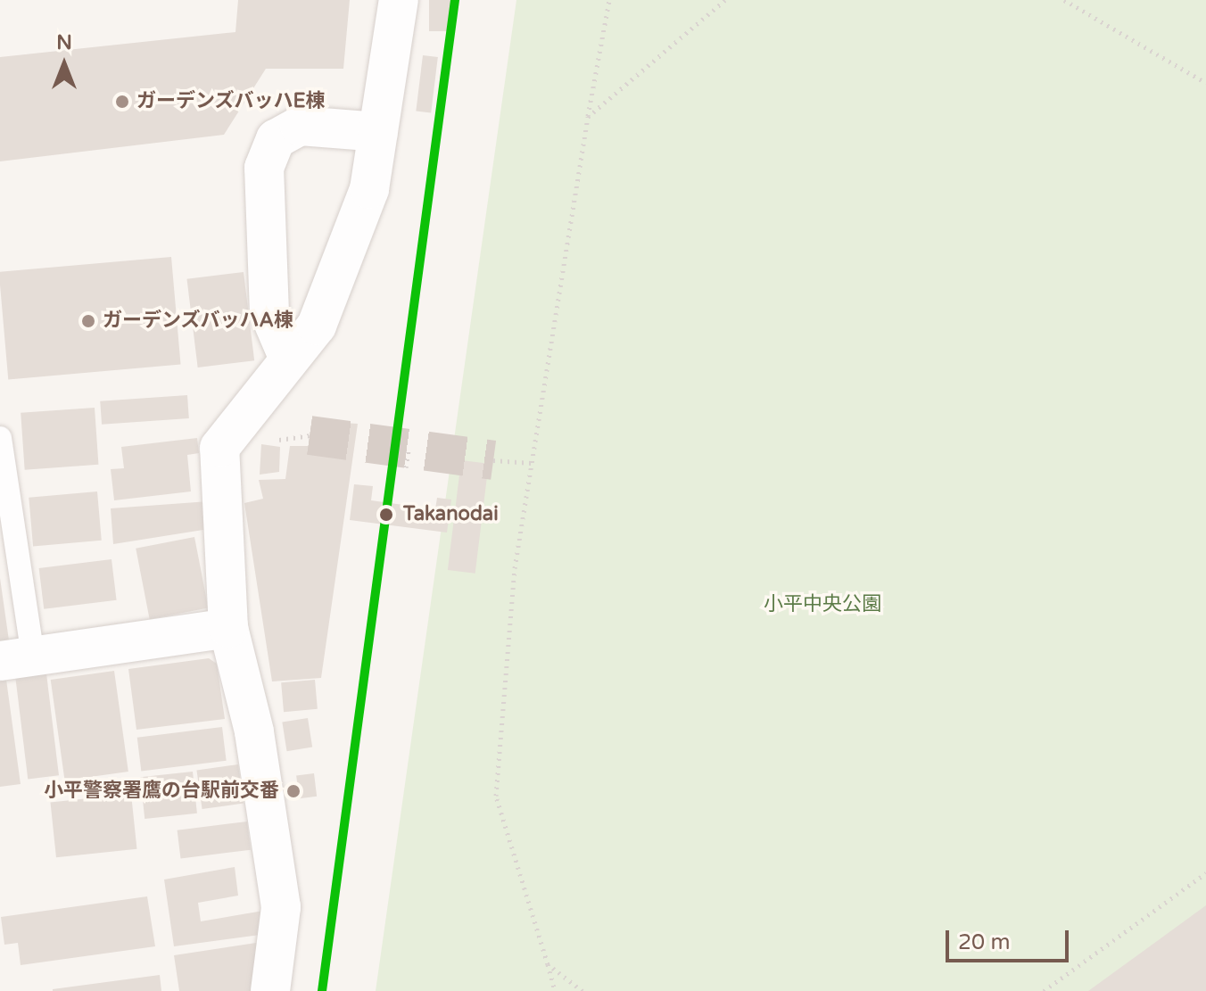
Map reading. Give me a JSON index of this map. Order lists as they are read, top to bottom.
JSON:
{
  "parks": ["小平中央公園"],
  "places": [
    "ガーデンズバッハE棟",
    "ガーデンズバッハA棟",
    "Takanodai",
    "小平警察署鷹の台駅前交番"
  ],
  "scale_bar": "20 m",
  "north": "top"
}
